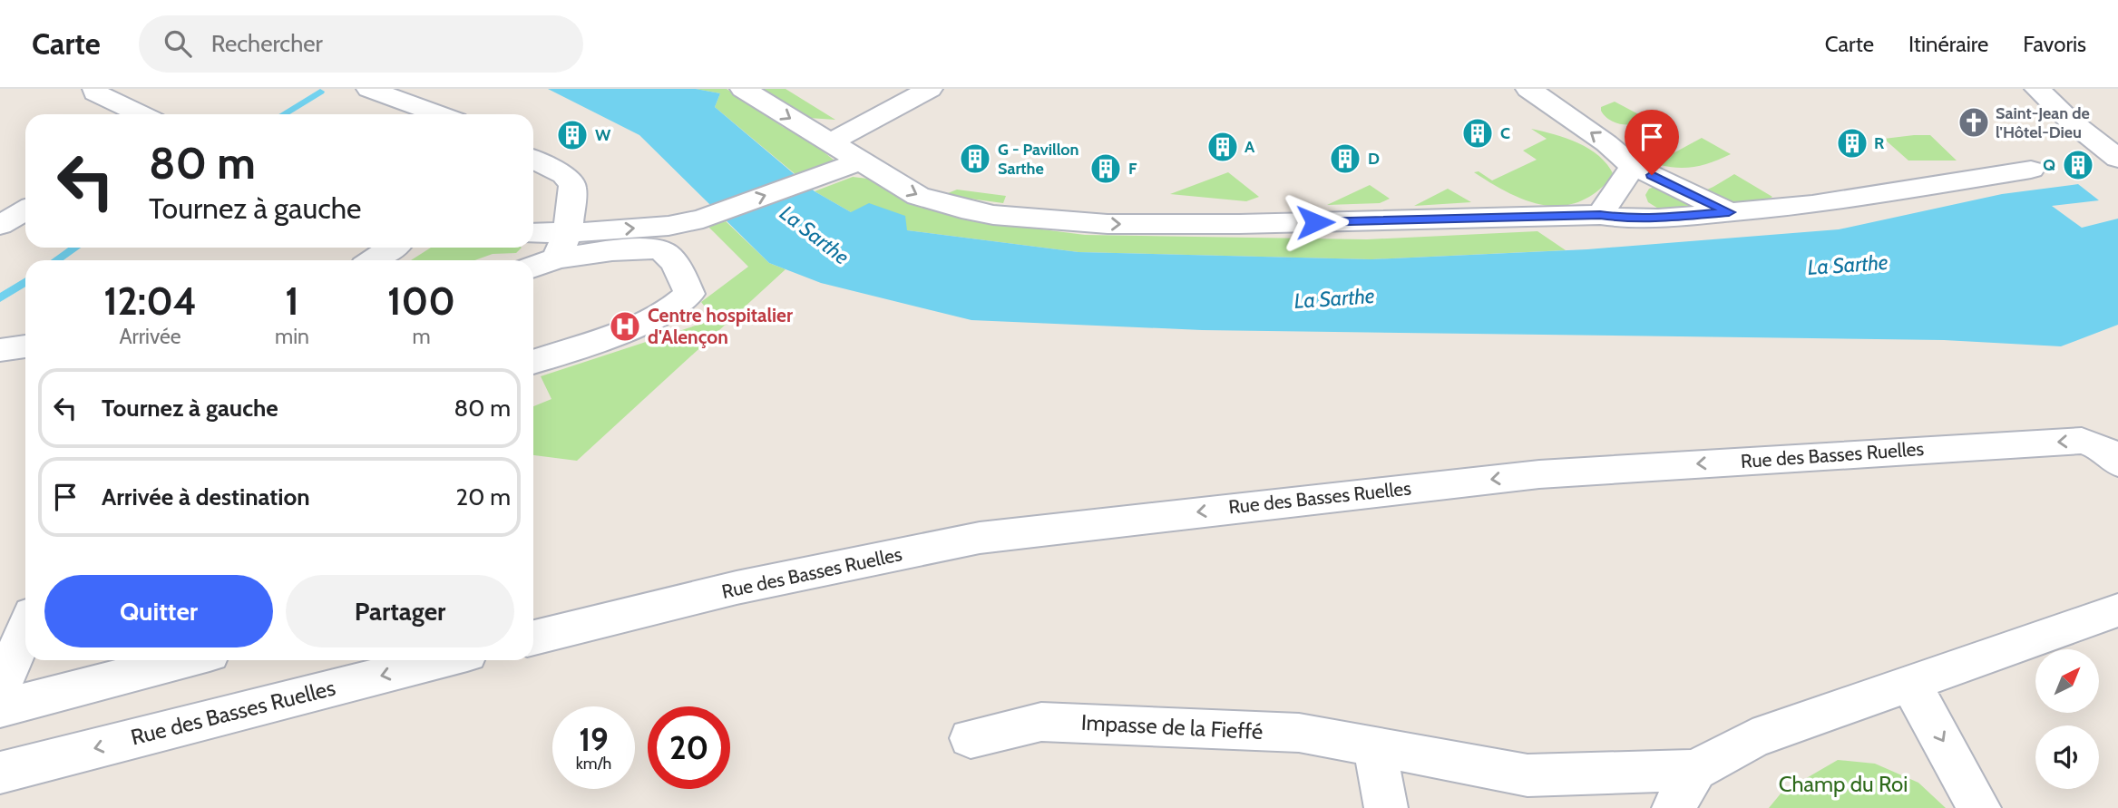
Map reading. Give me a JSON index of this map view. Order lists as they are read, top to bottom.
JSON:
{
  "streets": {
    "street": ["Rue des Basses Ruelles", "Impasse de la Fieffé"]
  },
  "water": ["La Sarthe"],
  "parks": ["Champ du Roi"],
  "places": {
    "church": ["Saint-Jean de l'Hôtel-Dieu"],
    "building": [
      "C",
      "W",
      "R",
      "A",
      "G - Pavillon Sarthe",
      "D",
      "Q",
      "F"
    ],
    "hospital": ["Centre hospitalier d'Alençon"]
  },
  "north": "top right",
  "page": {
    "header": "Carte",
    "search": "Rechercher",
    "nav": ["Carte", "Itinéraire", "Favoris"],
    "turn": ["80 m", "Tournez à gauche"],
    "eta": [
      "12:04",
      "Arrivée",
      "1",
      "min",
      "100",
      "m"
    ],
    "list": [
      {
        "name": "Tournez à gauche",
        "value": "80 m"
      },
      {
        "name": "Arrivée à destination",
        "value": "20 m"
      }
    ],
    "buttons": ["Quitter", "Partager"],
    "speed": "19 km/h",
    "limit": "20"
  }
}
